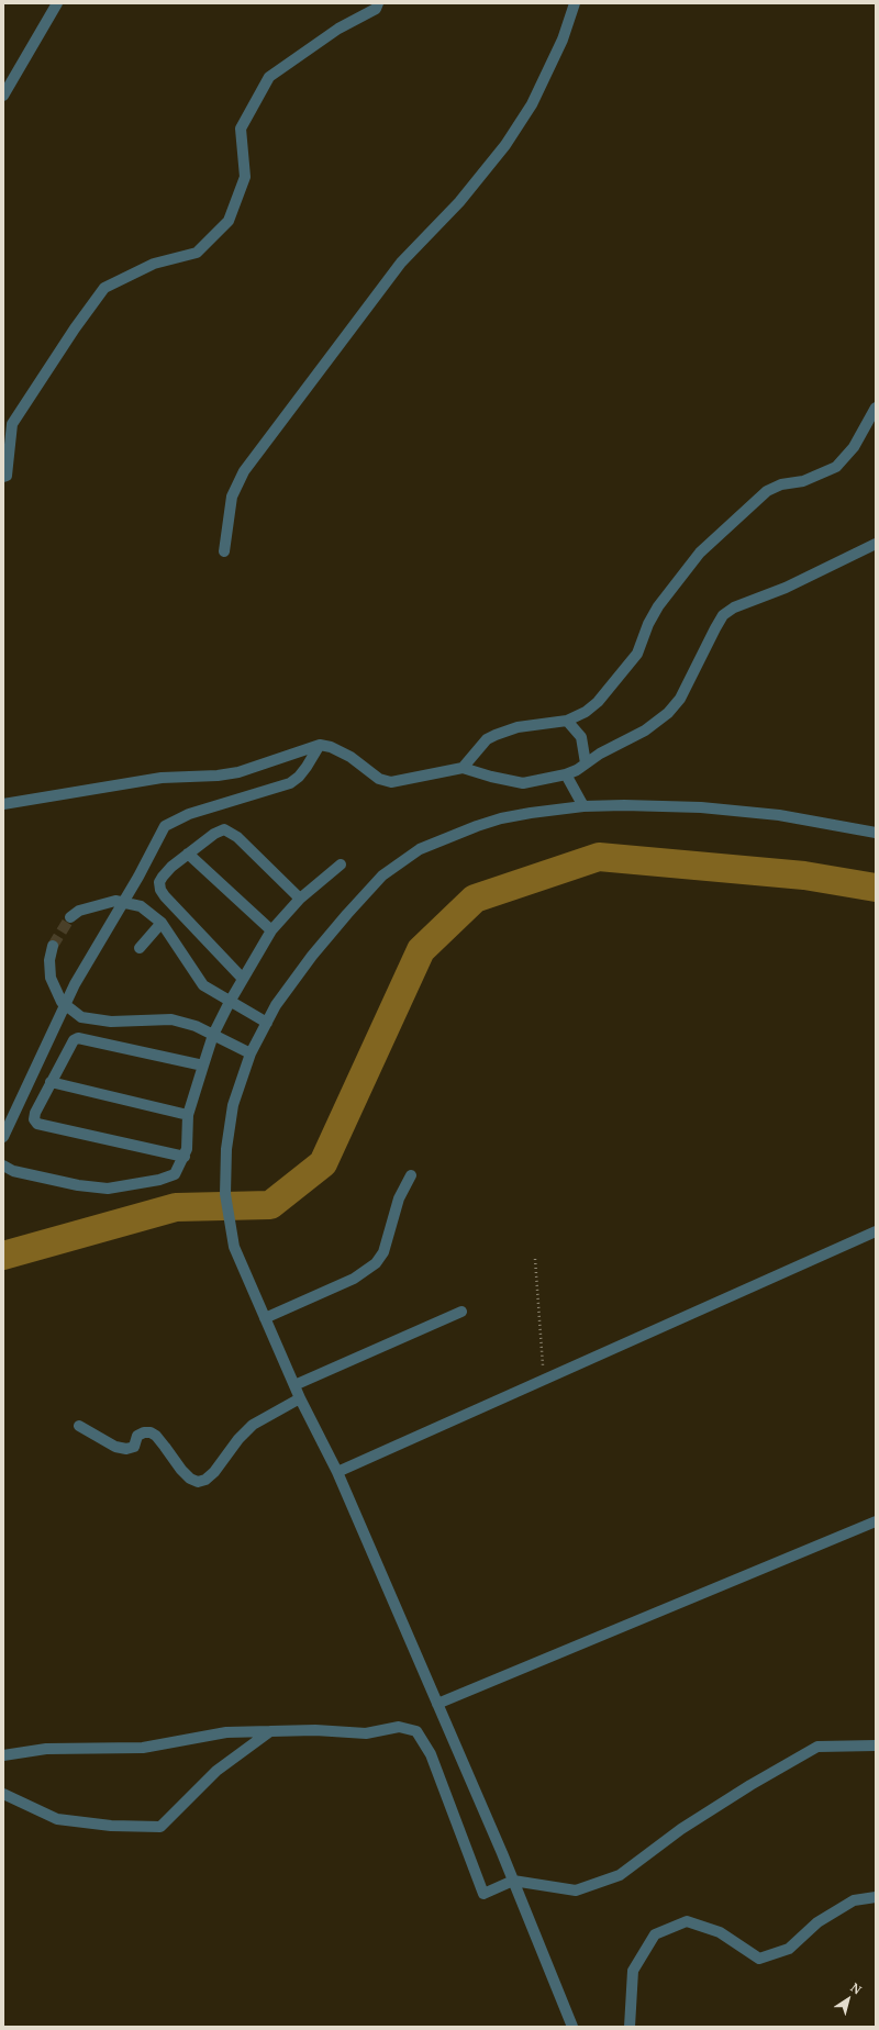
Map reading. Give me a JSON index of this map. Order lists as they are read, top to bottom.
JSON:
{
  "north": "top right"
}
